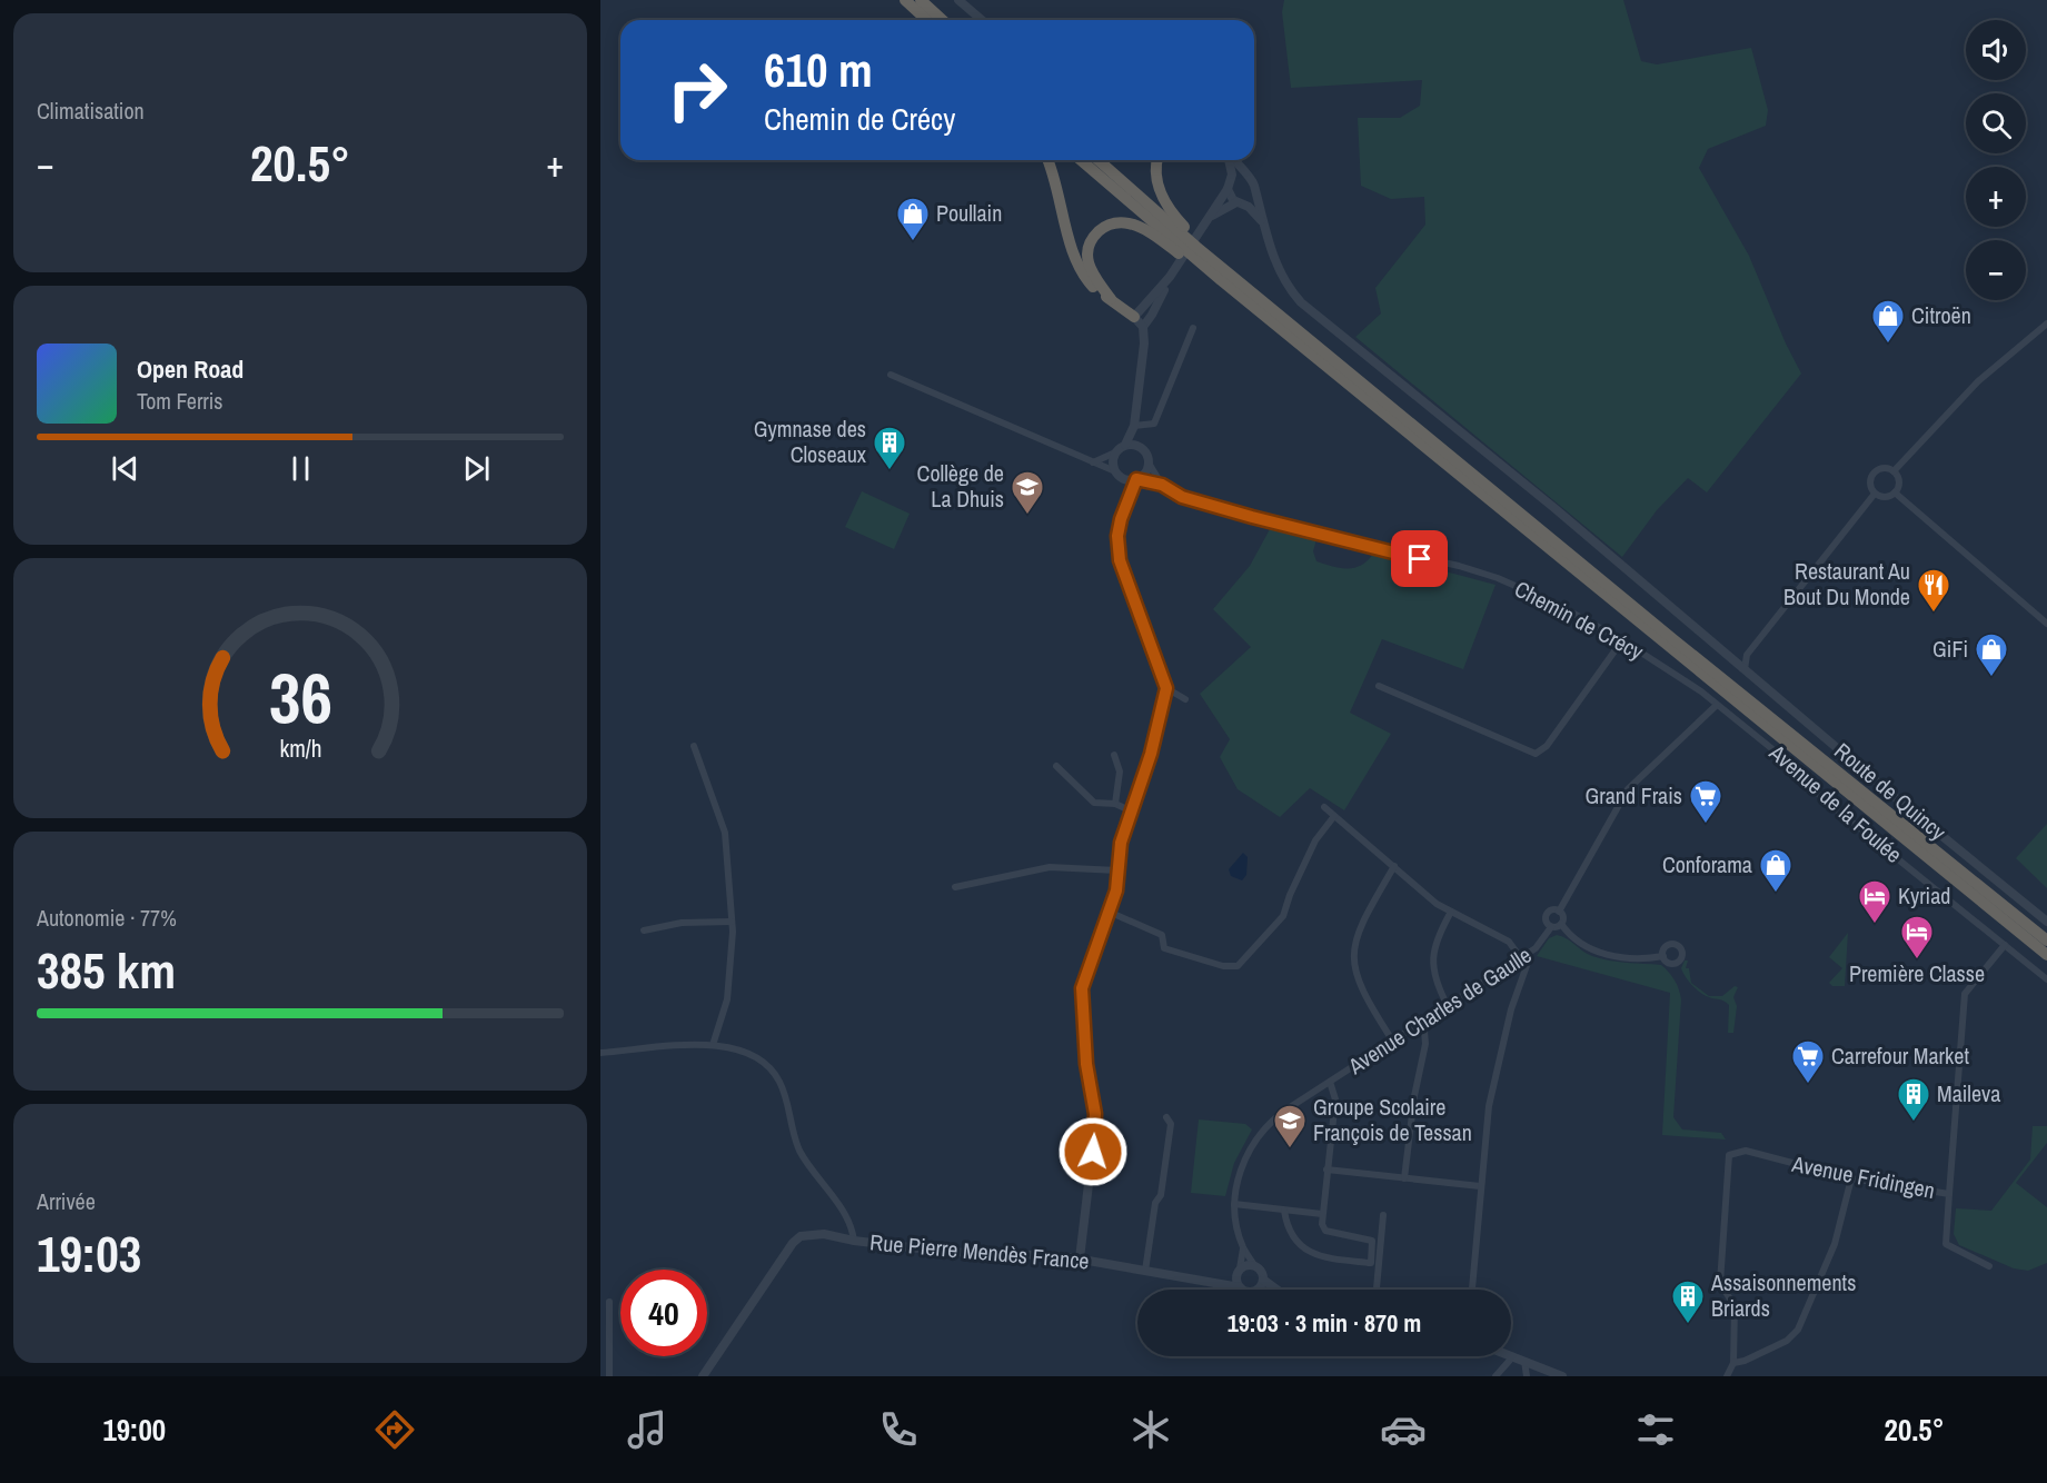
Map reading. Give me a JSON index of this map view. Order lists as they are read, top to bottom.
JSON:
{
  "streets": {
    "street": [
      "Chemin de Crécy",
      "Route de Quincy",
      "Avenue de la Foulée",
      "Avenue Charles de Gaulle",
      "Avenue Fridingen",
      "Rue Pierre Mendès France"
    ]
  },
  "crossings": [
    ["Chemin de Crécy", "Avenue de la Foulée"],
    ["Avenue de la Foulée", "Avenue Fridingen"],
    ["Avenue Charles de Gaulle", "Rue Pierre Mendès France"]
  ],
  "places": {
    "shop": [
      "Poullain",
      "Citroën",
      "GiFi",
      "Conforama"
    ],
    "building": ["Gymnase des Closeaux", "Maileva", "Assaisonnements Briards"],
    "school or university": ["Collège de La Dhuis", "Groupe Scolaire François de Tessan"],
    "restaurant": ["Restaurant Au Bout Du Monde"],
    "supermarket": ["Grand Frais", "Carrefour Market"],
    "hotel": ["Kyriad", "Première Classe"]
  },
  "page": {
    "tile": [
      "Climatisation",
      ["Autonomie · 77%", "385 km"],
      ["Arrivée", "19:03"]
    ],
    "map_buttons": ["+", "−"],
    "turn": ["610 m", "Chemin de Crécy"],
    "heat": ["−", "20.5°", "+"],
    "song": ["Open Road", "Tom Ferris"],
    "limit": "40",
    "trip": "19:03 · 3 min · 870 m",
    "tabs": ["19:00", "20.5°"],
    "gauge": ["36", "km/h"]
  }
}
